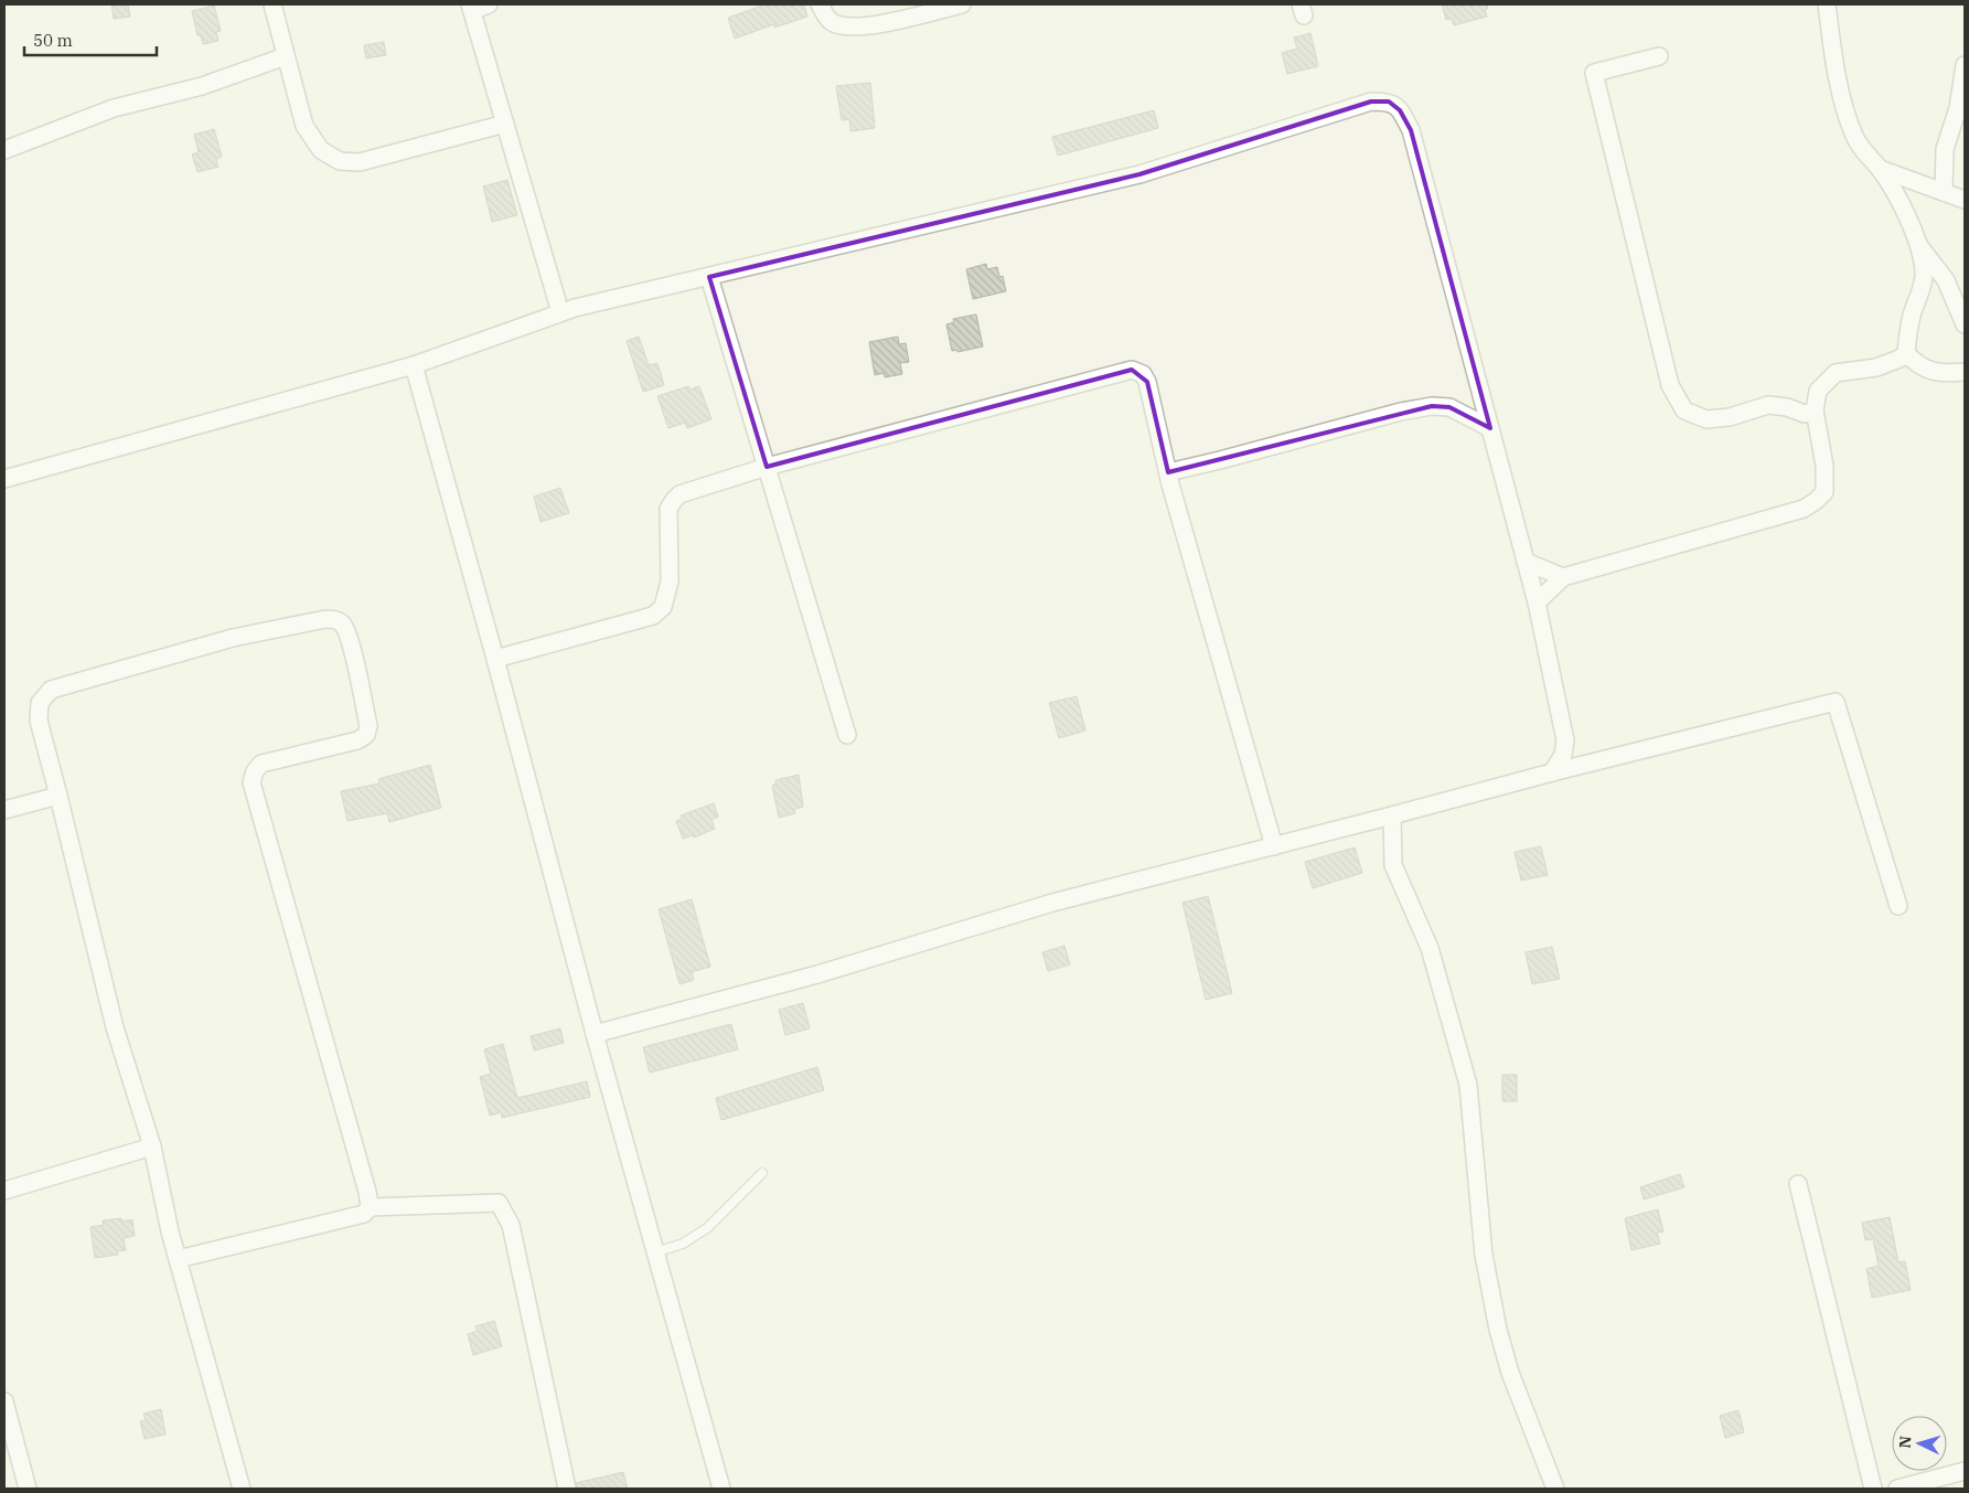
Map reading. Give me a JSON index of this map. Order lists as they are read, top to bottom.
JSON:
{
  "scale_bar": "50 m",
  "north": "left"
}
